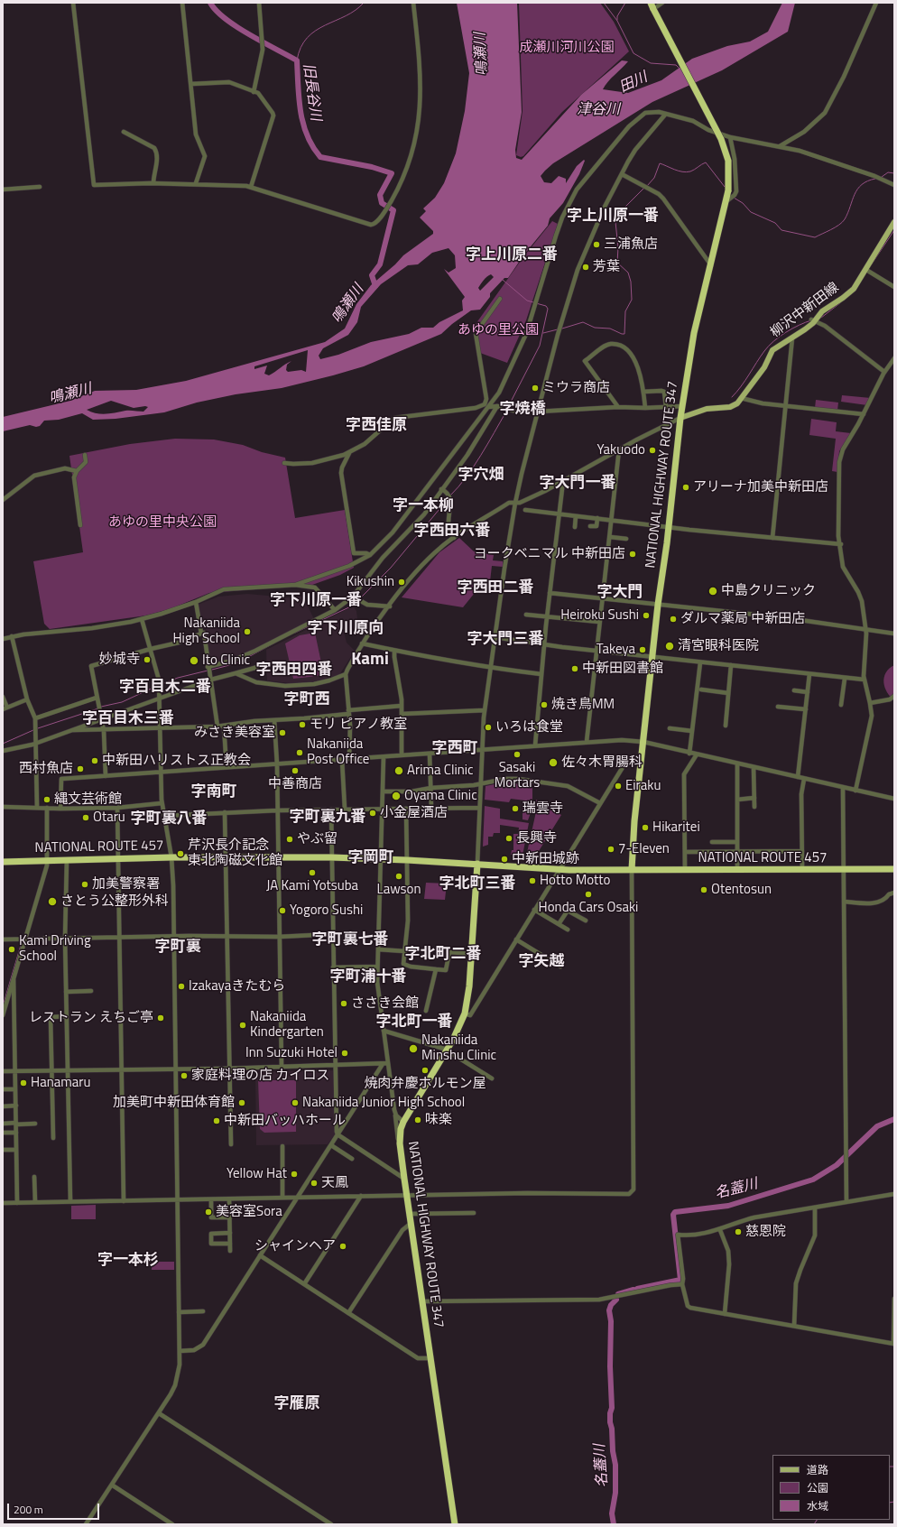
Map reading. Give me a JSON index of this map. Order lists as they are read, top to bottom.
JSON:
{
  "streets": {
    "highway": ["NATIONAL HIGHWAY ROUTE 347", "NATIONAL ROUTE 457"],
    "main road": ["柳沢中新田線"]
  },
  "crossings": [
    ["柳沢中新田線", "NATIONAL HIGHWAY ROUTE 347"],
    ["NATIONAL HIGHWAY ROUTE 347", "NATIONAL ROUTE 457"]
  ],
  "districts": [
    "字上川原一番",
    "字上川原二番",
    "字焼橋",
    "字西佳原",
    "字穴畑",
    "字大門一番",
    "字一本柳",
    "字西田六番",
    "字西田二番",
    "字大門",
    "字下川原一番",
    "字下川原向",
    "字大門三番",
    "Kami",
    "字西田四番",
    "字百目木二番",
    "字町西",
    "字百目木三番",
    "字西町",
    "字南町",
    "字町裏九番",
    "字町裏八番",
    "字岡町",
    "字北町三番",
    "字町裏七番",
    "字町裏",
    "字北町二番",
    "字矢越",
    "字町浦十番",
    "字北町一番",
    "字一本杉",
    "字雁原"
  ],
  "water": [
    "鳴瀬川",
    "田川",
    "旧長谷川",
    "津谷川",
    "名蓋川"
  ],
  "parks": ["成瀬川河川公園", "あゆの里公園", "あゆの里中央公園"],
  "places": [
    "三浦魚店",
    "芳葉",
    "ミウラ商店",
    "Yakuodo",
    "アリーナ加美中新田店",
    "ヨークベニマル 中新田店",
    "Kikushin",
    "中島クリニック",
    "Heiroku Sushi",
    "ダルマ薬局 中新田店",
    "Nakaniida High School",
    "清宮眼科医院",
    "Takeya",
    "妙城寺",
    "Ito Clinic",
    "中新田図書館",
    "焼き鳥MM",
    "モリ ピアノ教室",
    "いろは食堂",
    "みさき美容室",
    "Nakaniida Post Office",
    "Sasaki Mortars",
    "中新田ハリストス正教会",
    "佐々木胃腸科",
    "西村魚店",
    "中善商店",
    "Arima Clinic",
    "Eiraku",
    "Oyama Clinic",
    "縄文芸術館",
    "瑞雲寺",
    "小金屋酒店",
    "Otaru",
    "Hikaritei",
    "長興寺",
    "やぶ留",
    "7-Eleven",
    "芹沢長介記念 東北陶磁文化館",
    "中新田城跡",
    "JA Kami Yotsuba",
    "Lawson",
    "Hotto Motto",
    "加美警察署",
    "Otentosun",
    "Honda Cars Osaki",
    "さとう公整形外科",
    "Yogoro Sushi",
    "Kami Driving School",
    "Izakayaきたむら",
    "ささき会館",
    "レストラン えちご亭",
    "Nakaniida Kindergarten",
    "Nakaniida Minshu Clinic",
    "Inn Suzuki Hotel",
    "焼肉弁慶ホルモン屋",
    "家庭料理の店 カイロス",
    "Hanamaru",
    "加美町中新田体育館",
    "Nakaniida Junior High School",
    "味楽",
    "中新田バッハホール",
    "Yellow Hat",
    "天鳳",
    "美容室Sora",
    "慈恩院",
    "シャインヘア"
  ],
  "legend": ["道路", "公園", "水域"],
  "scale_bar": "200 m"
}
